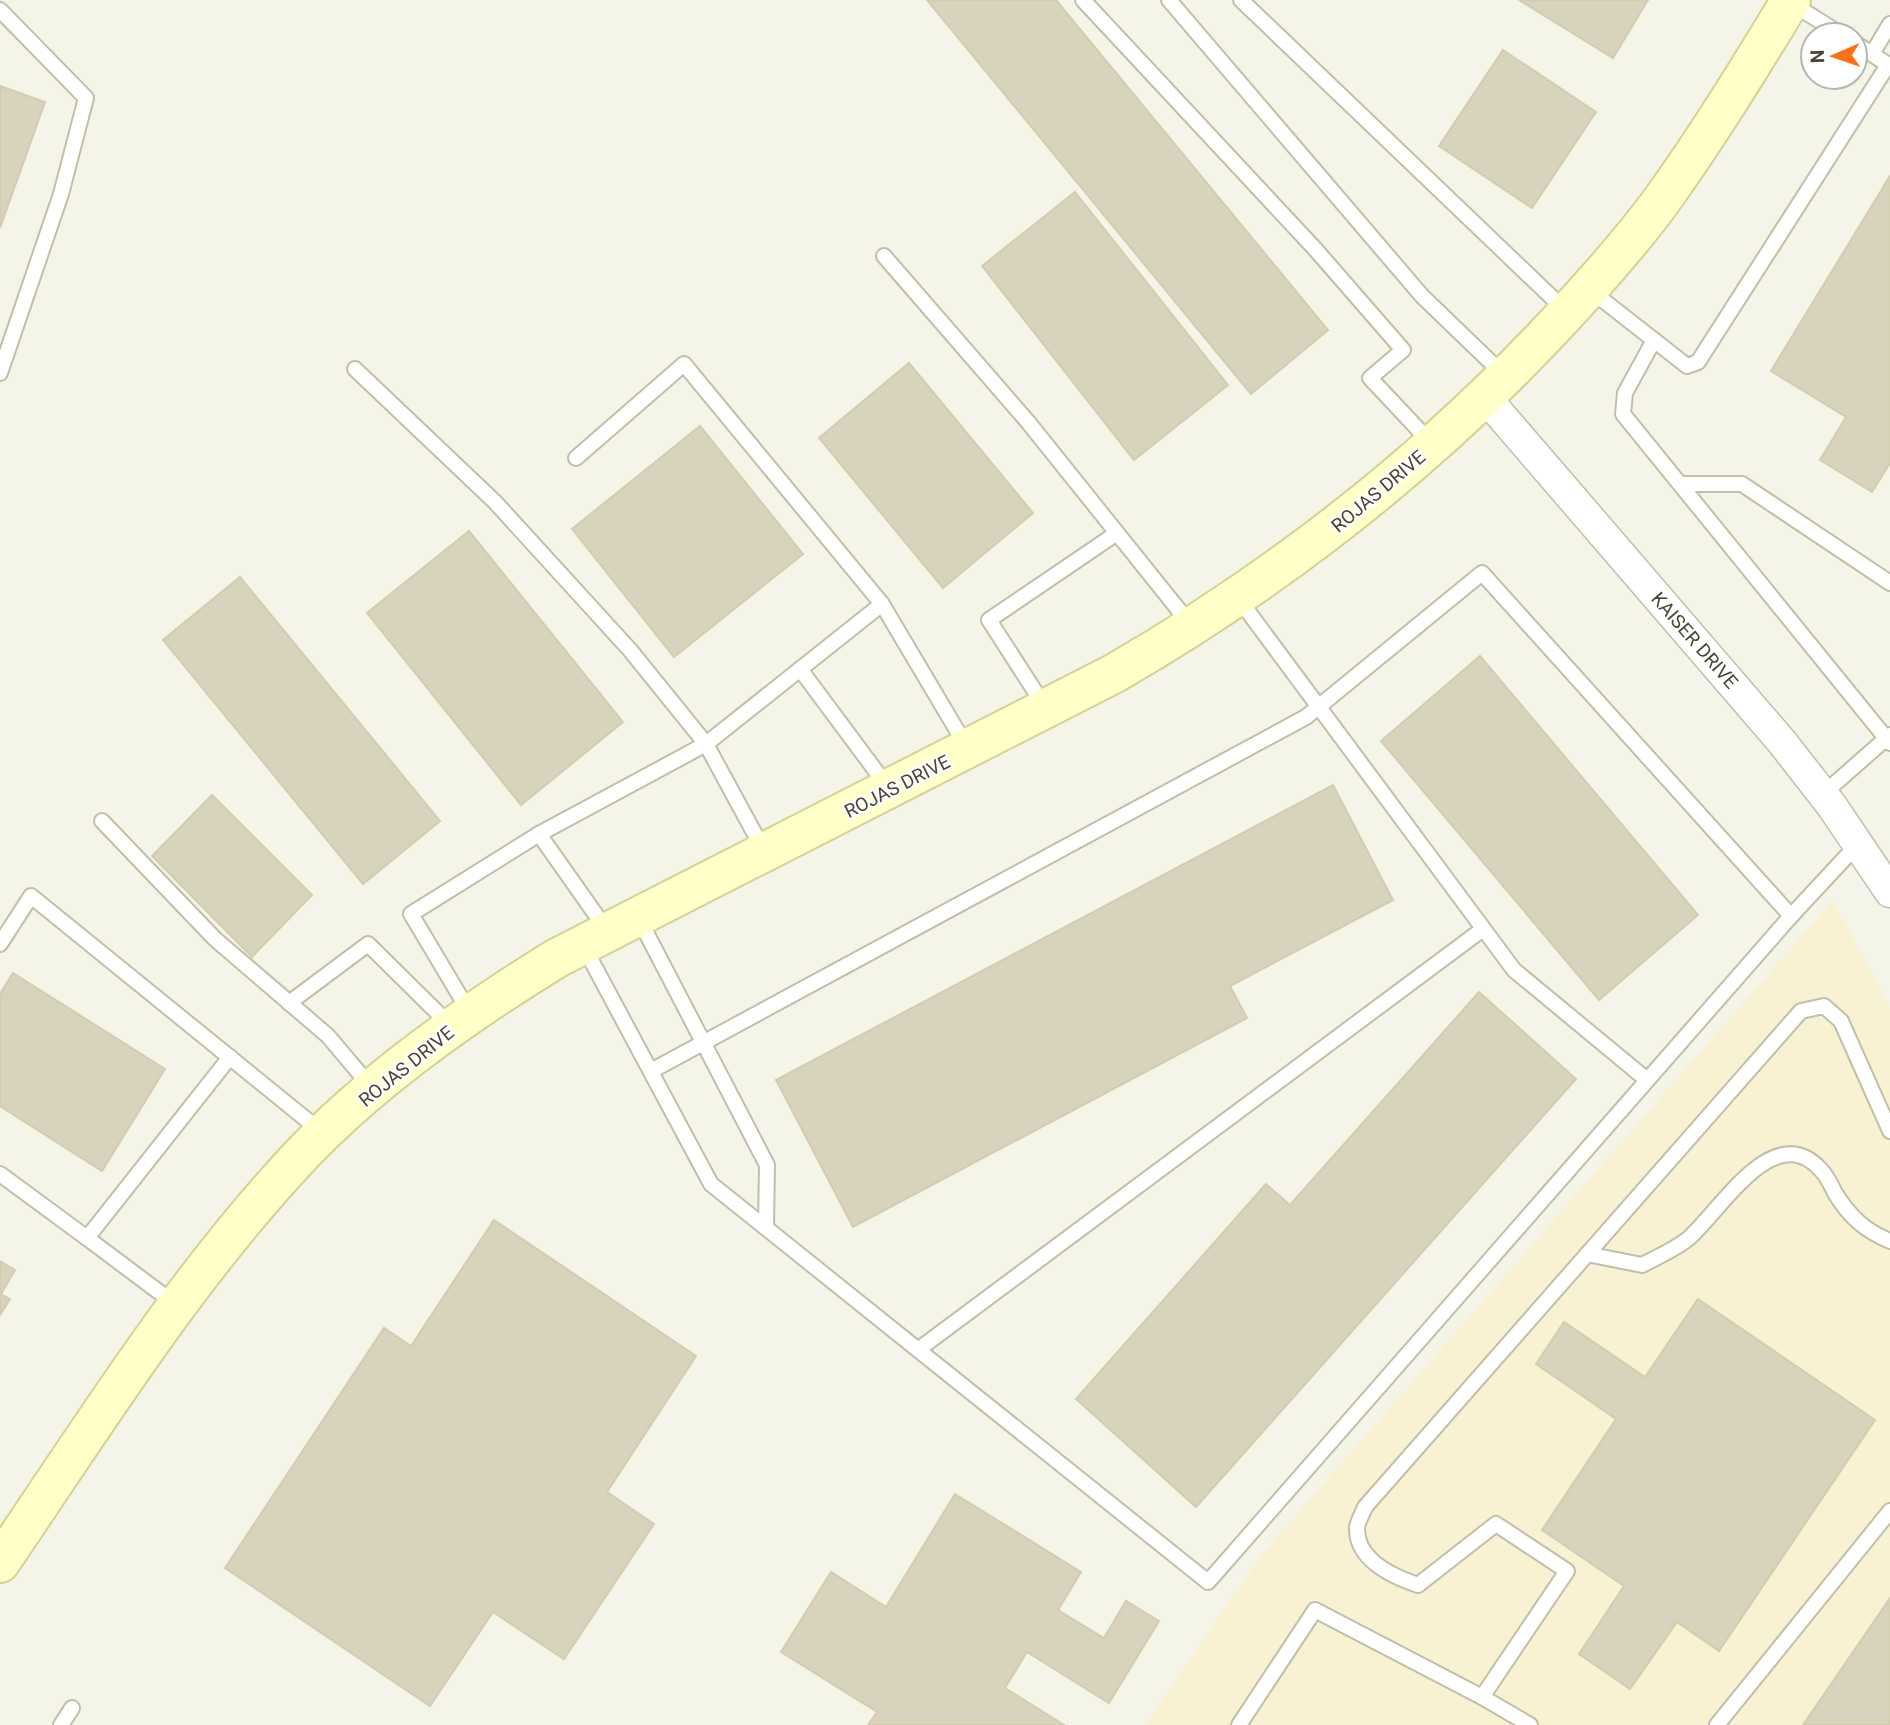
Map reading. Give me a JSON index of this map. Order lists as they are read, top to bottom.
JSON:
{
  "streets": {
    "street": ["ROJAS DRIVE", "KAISER DRIVE"]
  },
  "crossings": [
    ["ROJAS DRIVE", "KAISER DRIVE"]
  ],
  "north": "left"
}
